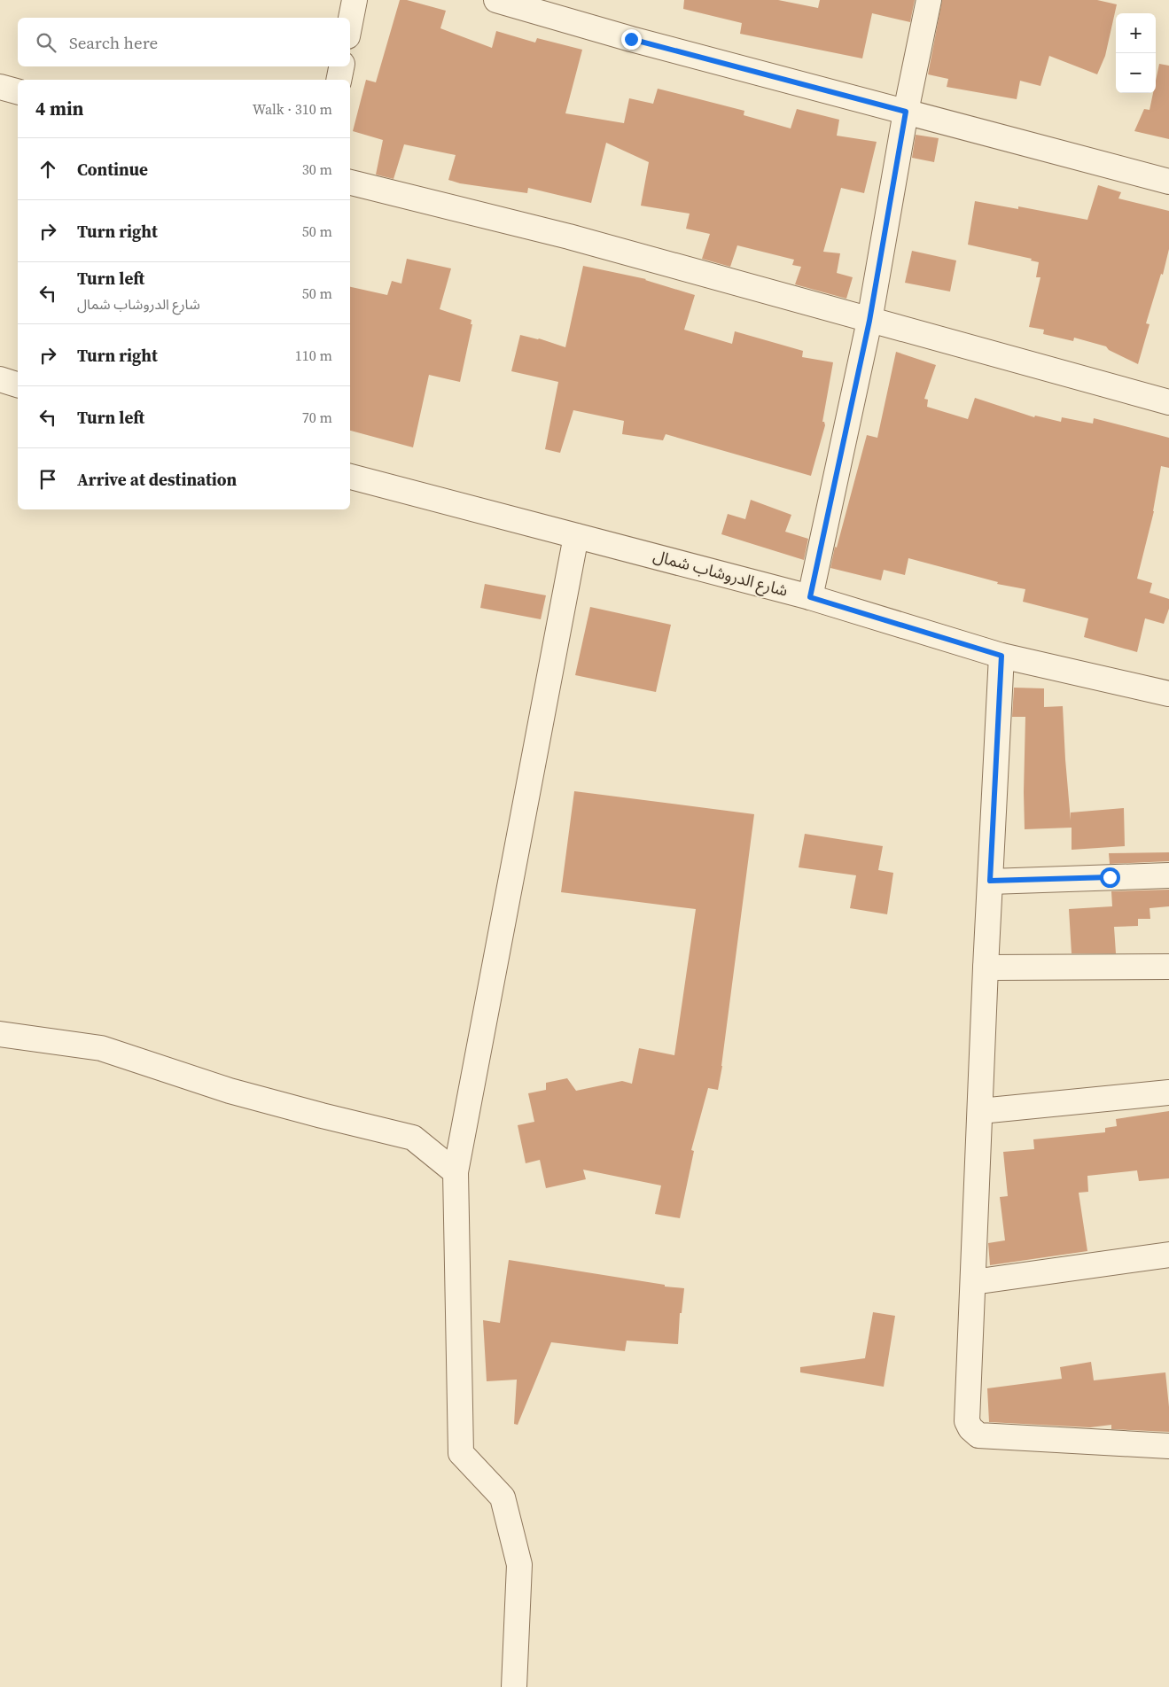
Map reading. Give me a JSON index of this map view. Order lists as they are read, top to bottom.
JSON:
{
  "streets": {
    "street": ["شارع الدروشاب شمال"]
  },
  "page": {
    "map_buttons": ["+", "−"],
    "search": "Search here",
    "heading": ["4 min", "Walk · 310 m"],
    "list": [
      ["Continue", "30 m"],
      ["Turn right", "50 m"],
      ["Turn left", "شارع الدروشاب شمال", "50 m"],
      ["Turn right", "110 m"],
      ["Turn left", "70 m"],
      "Arrive at destination"
    ]
  }
}
